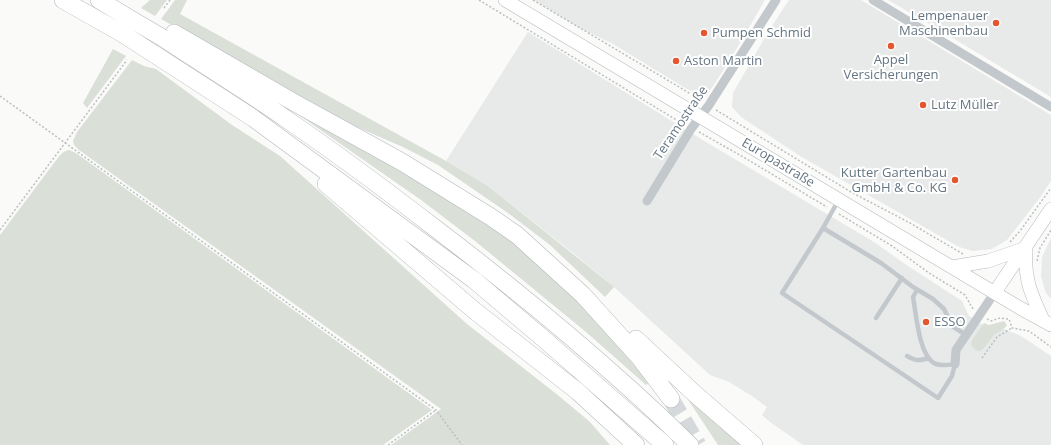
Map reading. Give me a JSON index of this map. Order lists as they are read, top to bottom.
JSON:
{
  "streets": {
    "main road": ["Europastraße"],
    "street": ["Teramostraße"]
  },
  "crossings": [
    ["Teramostraße", "Europastraße"]
  ],
  "places": [
    "Lempenauer Maschinenbau",
    "Pumpen Schmid",
    "Appel Versicherungen",
    "Aston Martin",
    "Lutz Müller",
    "Kutter Gartenbau GmbH & Co. KG",
    "ESSO"
  ]
}
